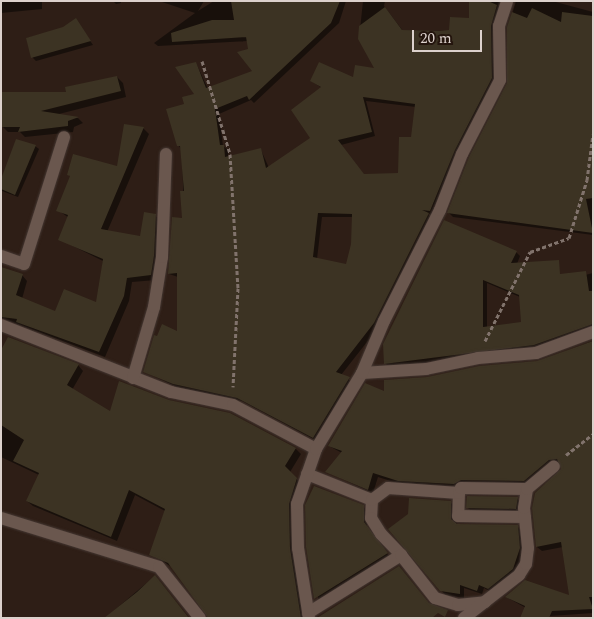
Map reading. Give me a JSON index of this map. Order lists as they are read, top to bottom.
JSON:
{
  "scale_bar": "20 m"
}
